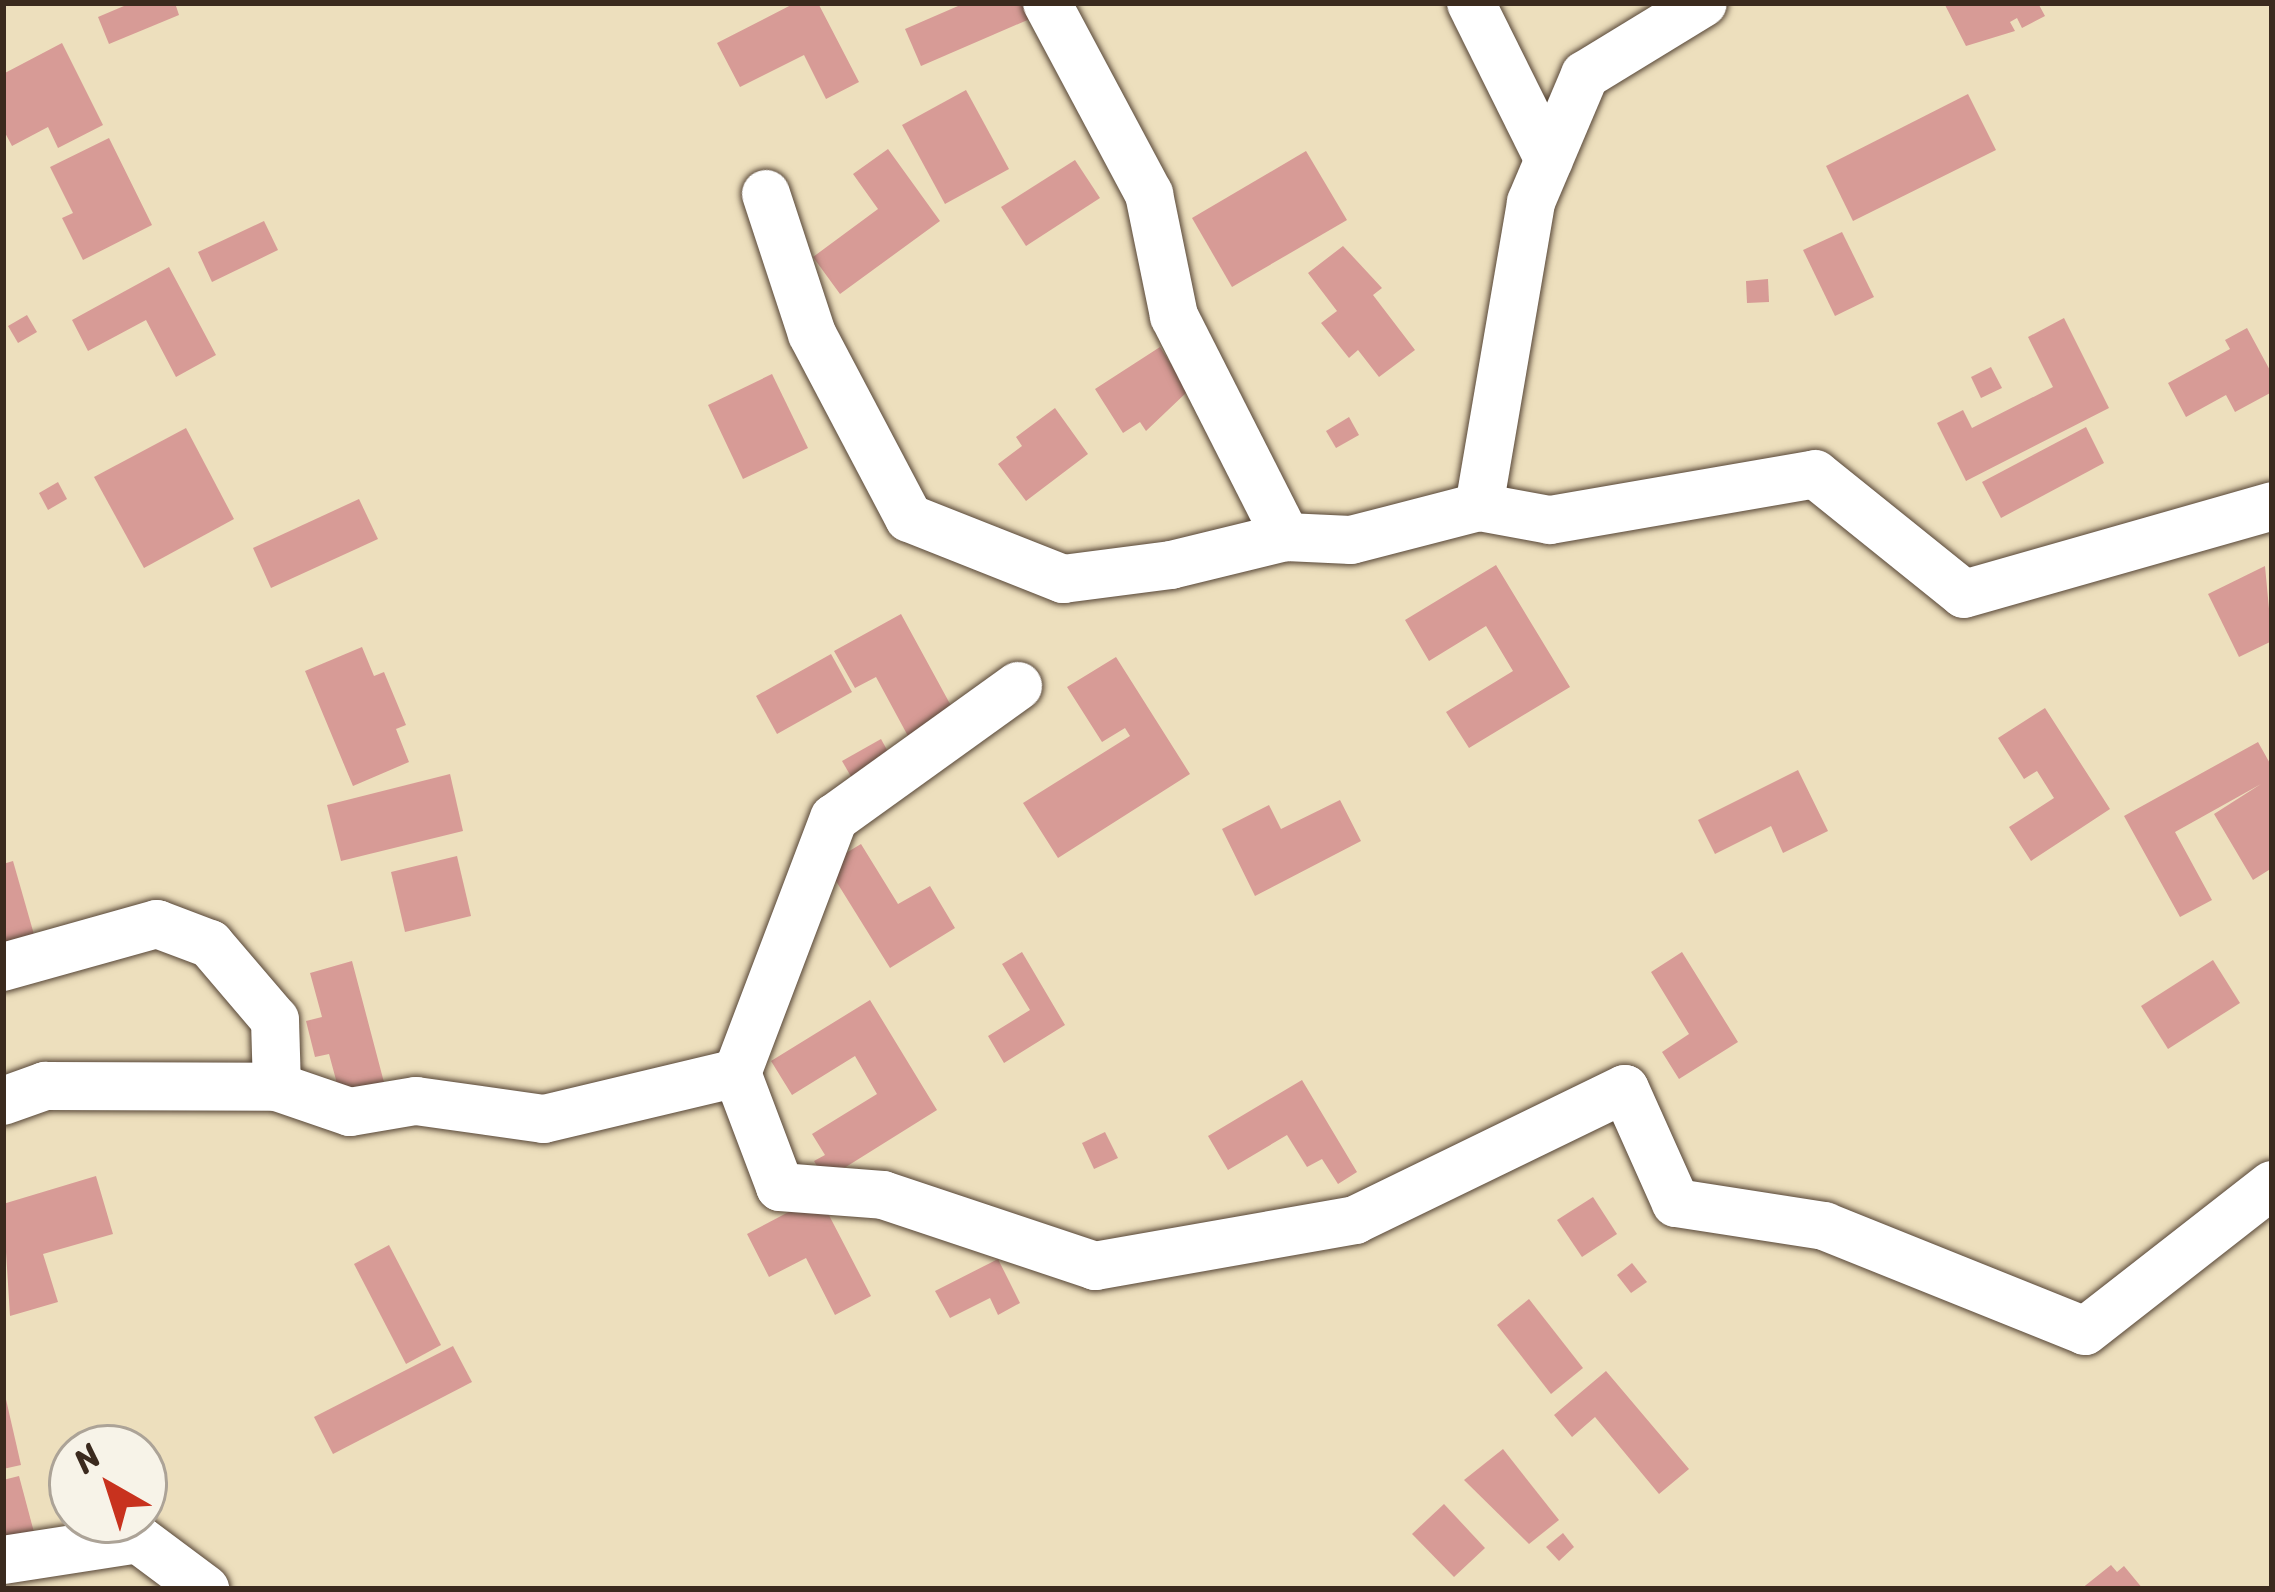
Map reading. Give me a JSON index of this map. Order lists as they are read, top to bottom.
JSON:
{
  "north": "top left"
}
